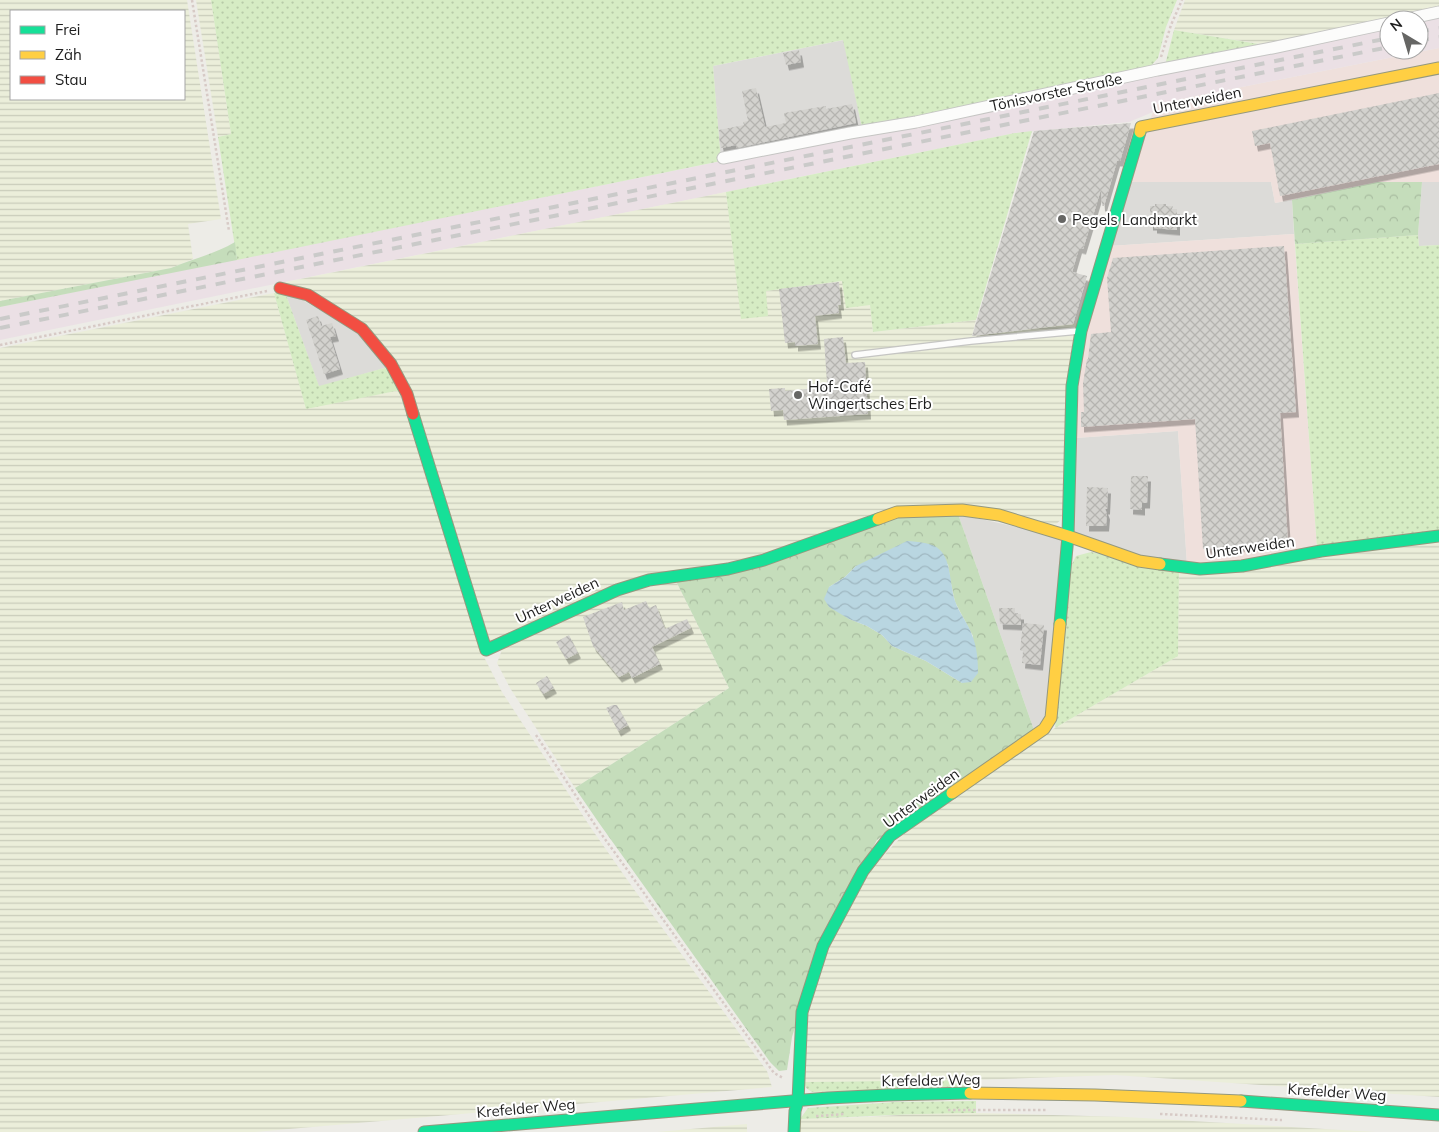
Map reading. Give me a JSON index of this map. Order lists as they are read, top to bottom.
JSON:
{
  "streets": {
    "street": ["Tönisvorster Straße", "Unterweiden", "Krefelder Weg"]
  },
  "crossings": [
    ["Unterweiden", "Krefelder Weg"]
  ],
  "places": ["Pegels Landmarkt", "Hof-Café Wingertsches Erb"],
  "legend": ["Frei", "Zäh", "Stau"],
  "north": "top left"
}
